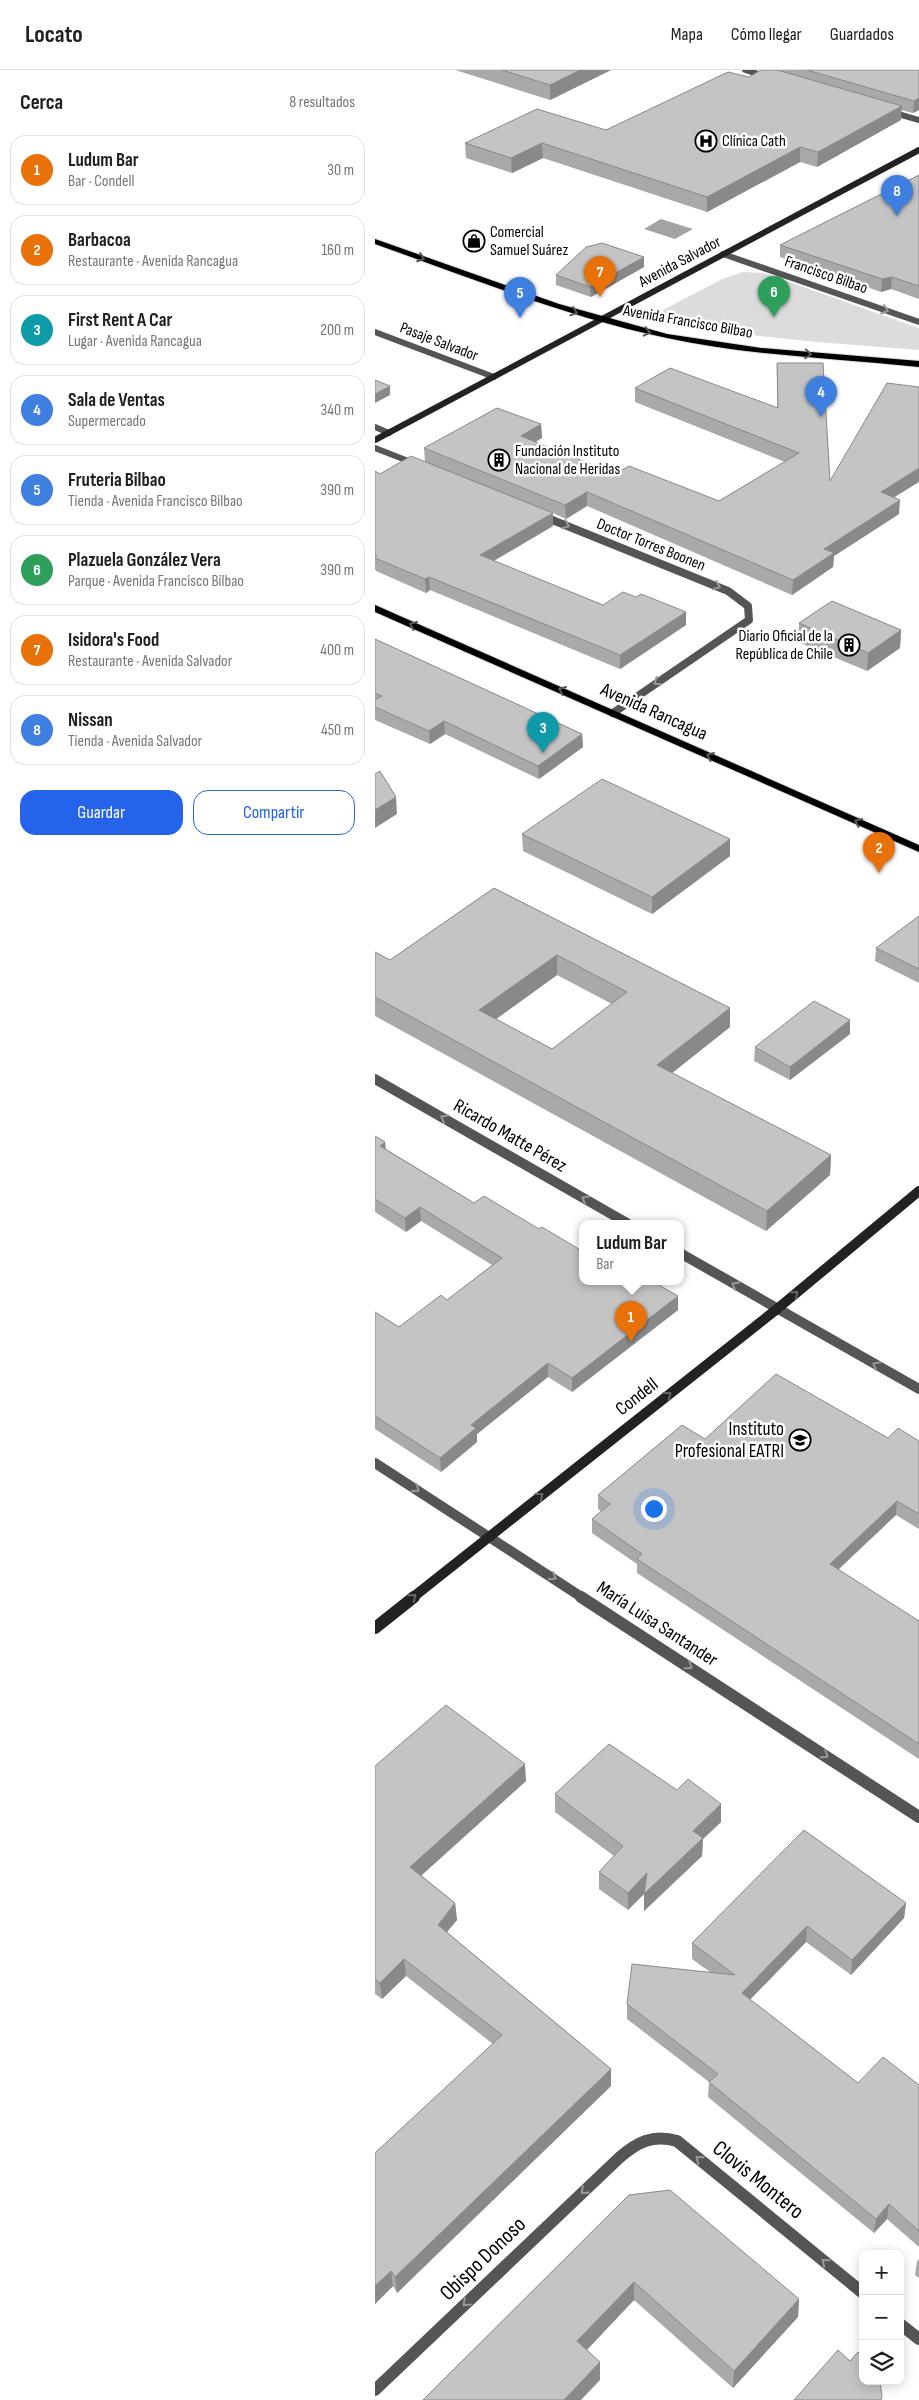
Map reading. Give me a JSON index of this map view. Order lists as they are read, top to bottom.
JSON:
{
  "streets": {
    "main road": [
      "Avenida Salvador",
      "Avenida Francisco Bilbao",
      "Avenida Rancagua",
      "Condell"
    ],
    "street": [
      "Francisco Bilbao",
      "Pasaje Salvador",
      "Doctor Torres Boonen",
      "Ricardo Matte Pérez",
      "María Luisa Santander",
      "Clovis Montero",
      "Obispo Donoso"
    ]
  },
  "crossings": [
    ["Avenida Salvador", "Francisco Bilbao"],
    ["Avenida Salvador", "Avenida Francisco Bilbao"],
    ["Avenida Salvador", "Pasaje Salvador"],
    ["Doctor Torres Boonen", "Avenida Rancagua"],
    ["Condell", "María Luisa Santander"],
    ["Clovis Montero", "Obispo Donoso"]
  ],
  "one_way": [
    "Francisco Bilbao",
    "Avenida Francisco Bilbao",
    "Avenida Rancagua",
    "Ricardo Matte Pérez",
    "Condell",
    "María Luisa Santander",
    "Clovis Montero",
    "Obispo Donoso"
  ],
  "places": {
    "hospital": ["Clínica Cath"],
    "shop": ["Comercial Samuel Suárez"],
    "building": ["Fundación Instituto Nacional de Heridas", "Diario Oficial de la República de Chile"],
    "school or university": ["Instituto Profesional EATRI"]
  },
  "page": {
    "header": "Locato",
    "nav": ["Mapa", "Cómo llegar", "Guardados"],
    "heading": ["Cerca", "8 resultados"],
    "list": [
      {
        "mark": "1",
        "name": "Ludum Bar",
        "note": "Bar · Condell",
        "value": "30 m"
      },
      {
        "mark": "2",
        "name": "Barbacoa",
        "note": "Restaurante · Avenida Rancagua",
        "value": "160 m"
      },
      {
        "mark": "3",
        "name": "First Rent A Car",
        "note": "Lugar · Avenida Rancagua",
        "value": "200 m"
      },
      {
        "mark": "4",
        "name": "Sala de Ventas",
        "note": "Supermercado",
        "value": "340 m"
      },
      {
        "mark": "5",
        "name": "Fruteria Bilbao",
        "note": "Tienda · Avenida Francisco Bilbao",
        "value": "390 m"
      },
      {
        "mark": "6",
        "name": "Plazuela González Vera",
        "note": "Parque · Avenida Francisco Bilbao",
        "value": "390 m"
      },
      {
        "mark": "7",
        "name": "Isidora's Food",
        "note": "Restaurante · Avenida Salvador",
        "value": "400 m"
      },
      {
        "mark": "8",
        "name": "Nissan",
        "note": "Tienda · Avenida Salvador",
        "value": "450 m"
      }
    ],
    "pins": [
      "8",
      "7",
      "6",
      "5",
      "4",
      "3",
      "2",
      "1"
    ],
    "buttons": ["Guardar", "Compartir"],
    "popup": ["Ludum Bar", "Bar"],
    "map_buttons": ["+", "−"]
  }
}
